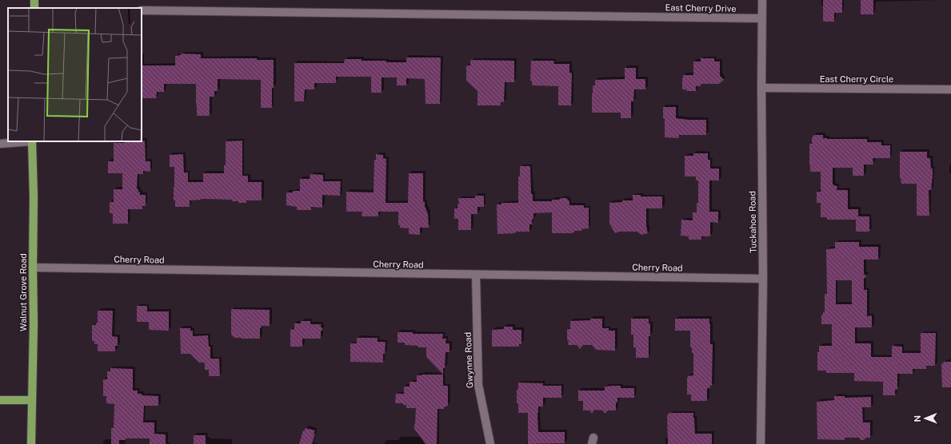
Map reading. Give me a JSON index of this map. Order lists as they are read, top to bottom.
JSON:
{
  "streets": {
    "main road": ["Walnut Grove Road"],
    "street": [
      "East Cherry Drive",
      "East Cherry Circle",
      "Tuckahoe Road",
      "Cherry Road",
      "Gwynne Road"
    ]
  },
  "crossings": [
    ["East Cherry Drive", "Tuckahoe Road"],
    ["East Cherry Circle", "Tuckahoe Road"],
    ["Tuckahoe Road", "Cherry Road"],
    ["Cherry Road", "Walnut Grove Road"],
    ["Cherry Road", "Gwynne Road"]
  ],
  "north": "left"
}
